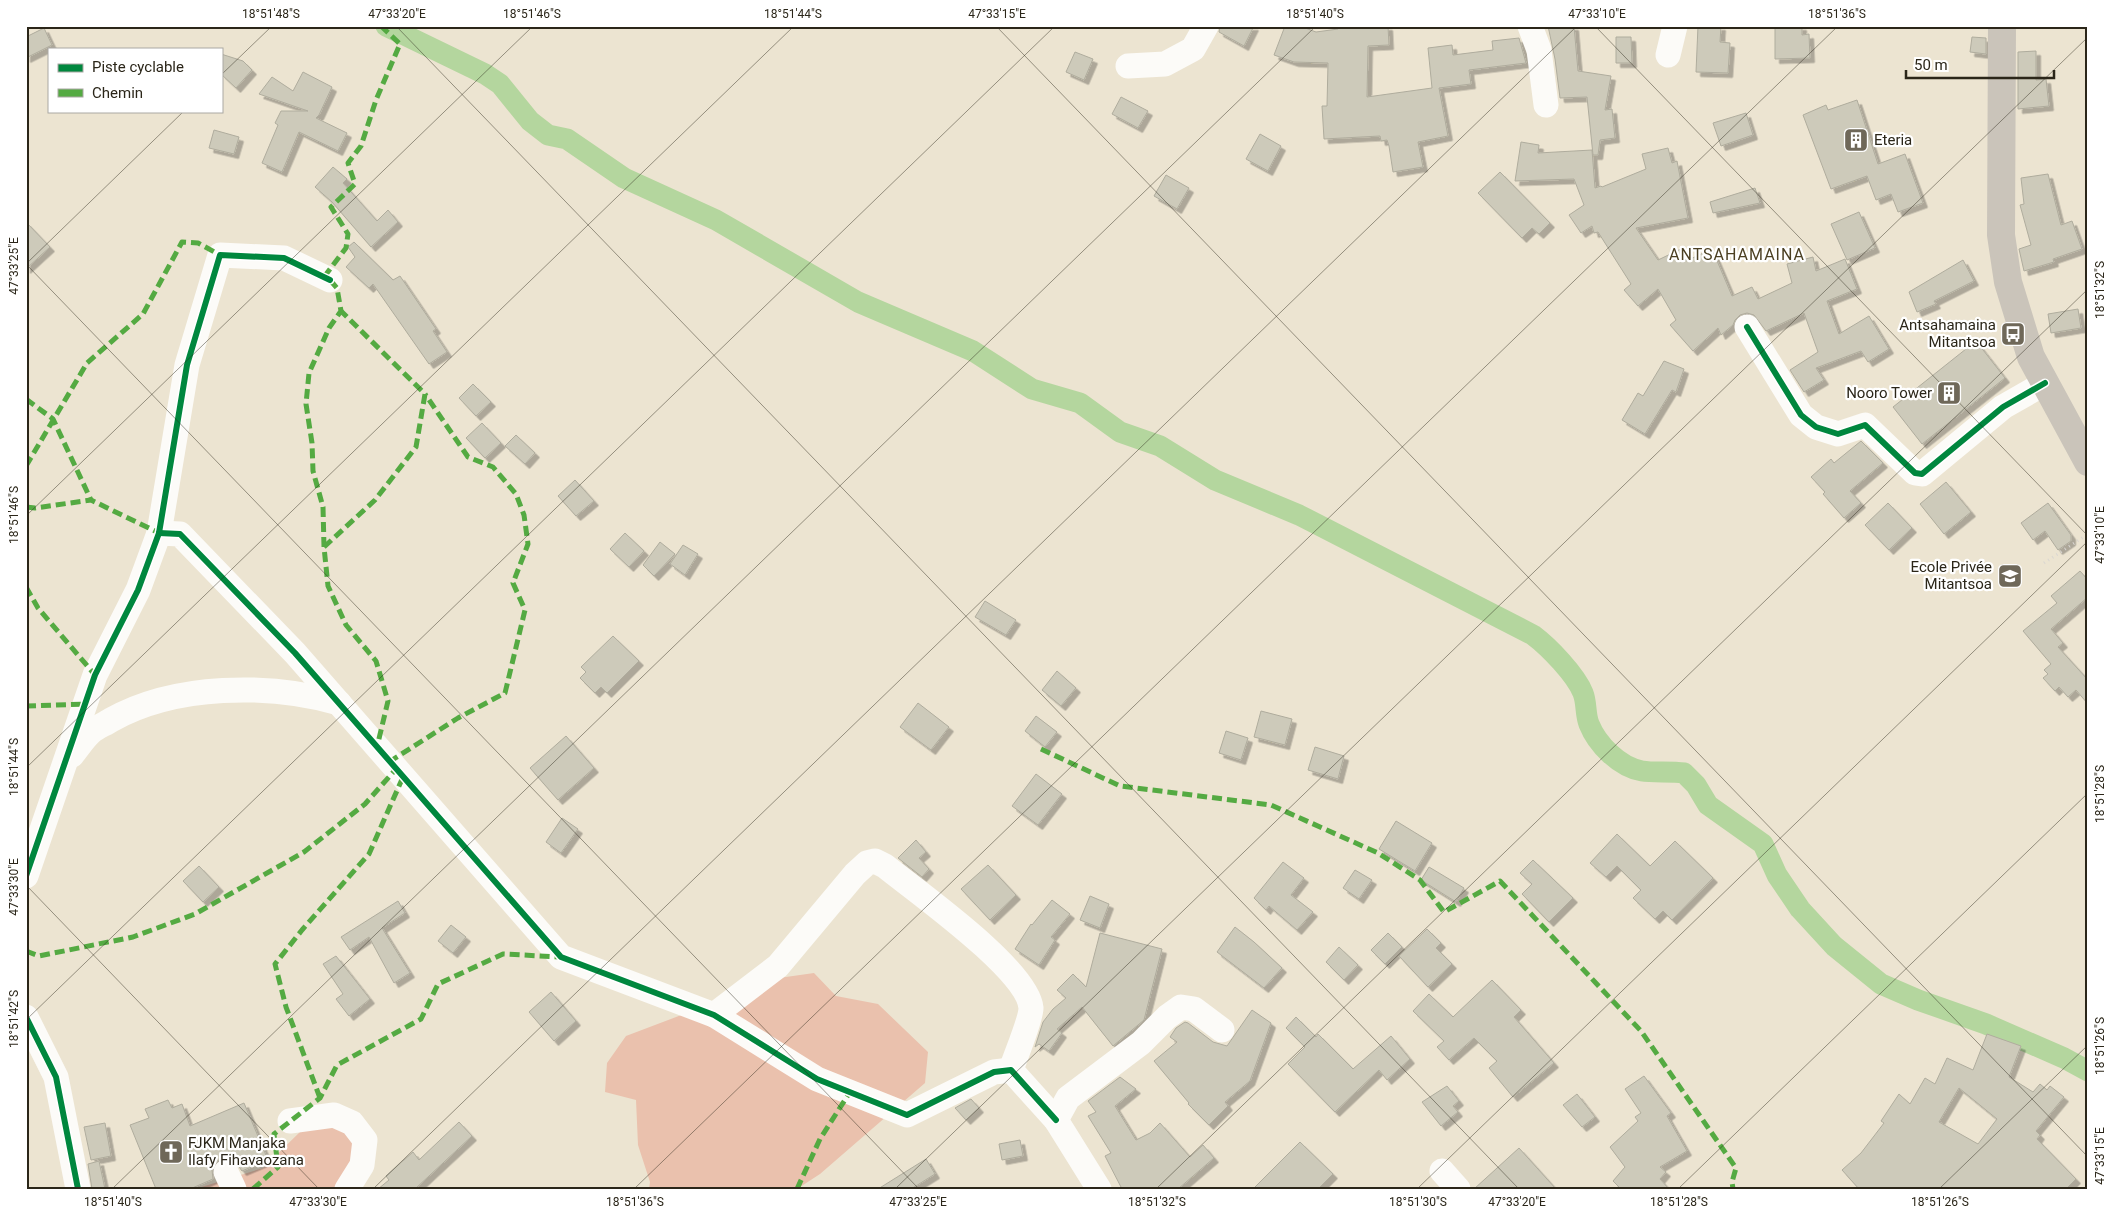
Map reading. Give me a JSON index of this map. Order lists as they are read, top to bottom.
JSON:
{
  "districts": ["ANTSAHAMAINA"],
  "places": {
    "building": ["Eteria", "Nooro Tower"],
    "bus stop": ["Antsahamaina Mitantsoa"],
    "school or university": ["Ecole Privée Mitantsoa"],
    "church": ["FJKM Manjaka Ilafy Fihavaozana"]
  },
  "legend": ["Piste cyclable", "Chemin"],
  "scale_bar": "50 m",
  "coordinates": [
    "18°51'48\"S",
    "47°33'20\"E",
    "18°51'46\"S",
    "18°51'44\"S",
    "47°33'15\"E",
    "18°51'40\"S",
    "47°33'10\"E",
    "18°51'36\"S",
    "47°33'25\"E",
    "18°51'32\"S",
    "18°51'28\"S",
    "47°33'30\"E",
    "18°51'42\"S",
    "18°51'26\"S",
    "18°51'30\"S"
  ]
}
